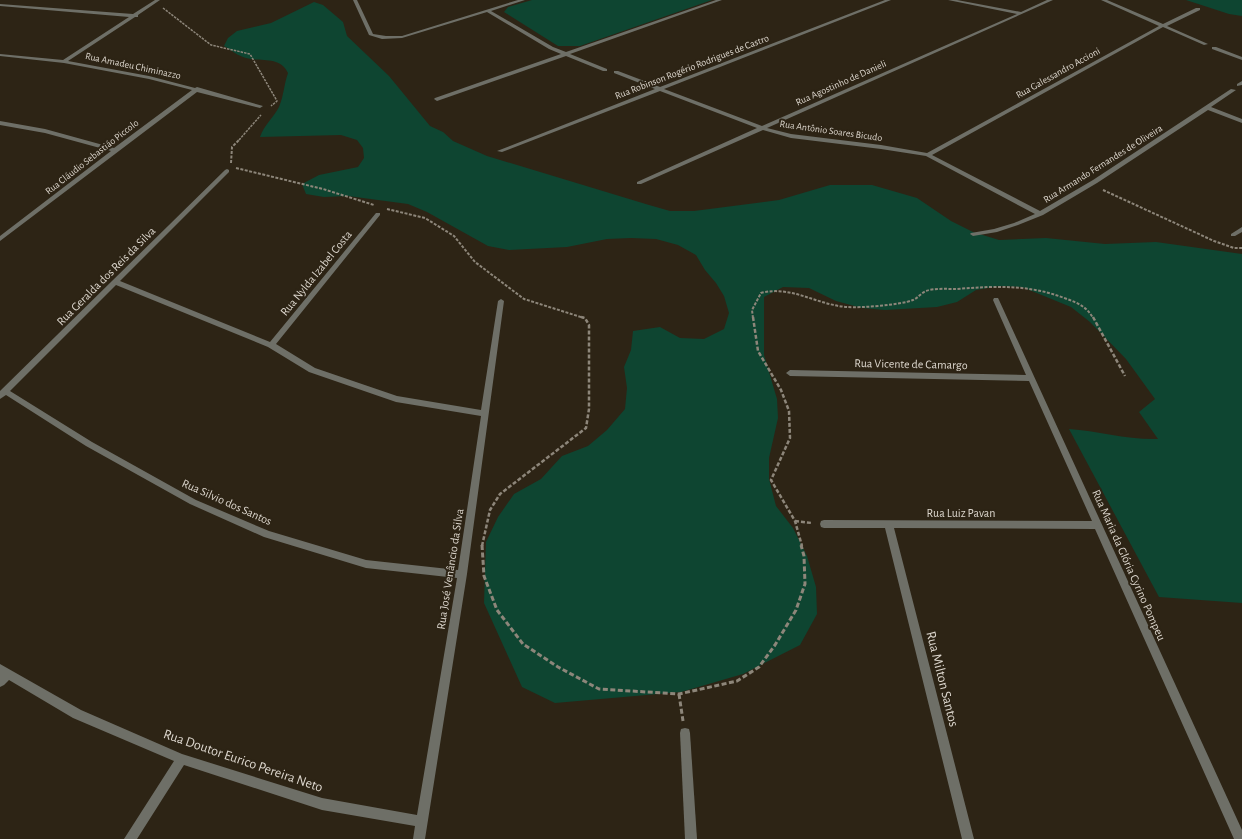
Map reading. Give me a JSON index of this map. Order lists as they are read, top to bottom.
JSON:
{
  "streets": {
    "street": [
      "Rua Amadeu Chiminazzo",
      "Rua Robinson Rogério Rodrigues de Castro",
      "Rua Galessandro Accioni",
      "Rua Agostinho de Danieli",
      "Rua Antônio Soares Bicudo",
      "Rua Cláudio Sebastiáo Piccolo",
      "Rua Armando Fernandes de Oliveira",
      "Rua Nylda Izabel Costa",
      "Rua Geralda dos Reis da Silva",
      "Rua Vicente de Camargo",
      "Rua Silvio dos Santos",
      "Rua Luiz Pavan",
      "Rua Maria da Glória Cyrino Pompeu",
      "Rua José Venâncio da Silva",
      "Rua Milton Santos",
      "Rua Doutor Eurico Pereira Neto"
    ]
  },
  "crossings": [
    ["Rua Amadeu Chiminazzo", "Rua Cláudio Sebastiáo Piccolo"],
    ["Rua Robinson Rogério Rodrigues de Castro", "Rua Antônio Soares Bicudo"],
    ["Rua Galessandro Accioni", "Rua Antônio Soares Bicudo"],
    ["Rua Agostinho de Danieli", "Rua Antônio Soares Bicudo"],
    ["Rua Antônio Soares Bicudo", "Rua Armando Fernandes de Oliveira"],
    ["Rua Geralda dos Reis da Silva", "Rua Silvio dos Santos"],
    ["Rua Vicente de Camargo", "Rua Maria da Glória Cyrino Pompeu"],
    ["Rua Silvio dos Santos", "Rua José Venâncio da Silva"],
    ["Rua Luiz Pavan", "Rua Maria da Glória Cyrino Pompeu"],
    ["Rua Luiz Pavan", "Rua Milton Santos"],
    ["Rua José Venâncio da Silva", "Rua Doutor Eurico Pereira Neto"]
  ]
}
